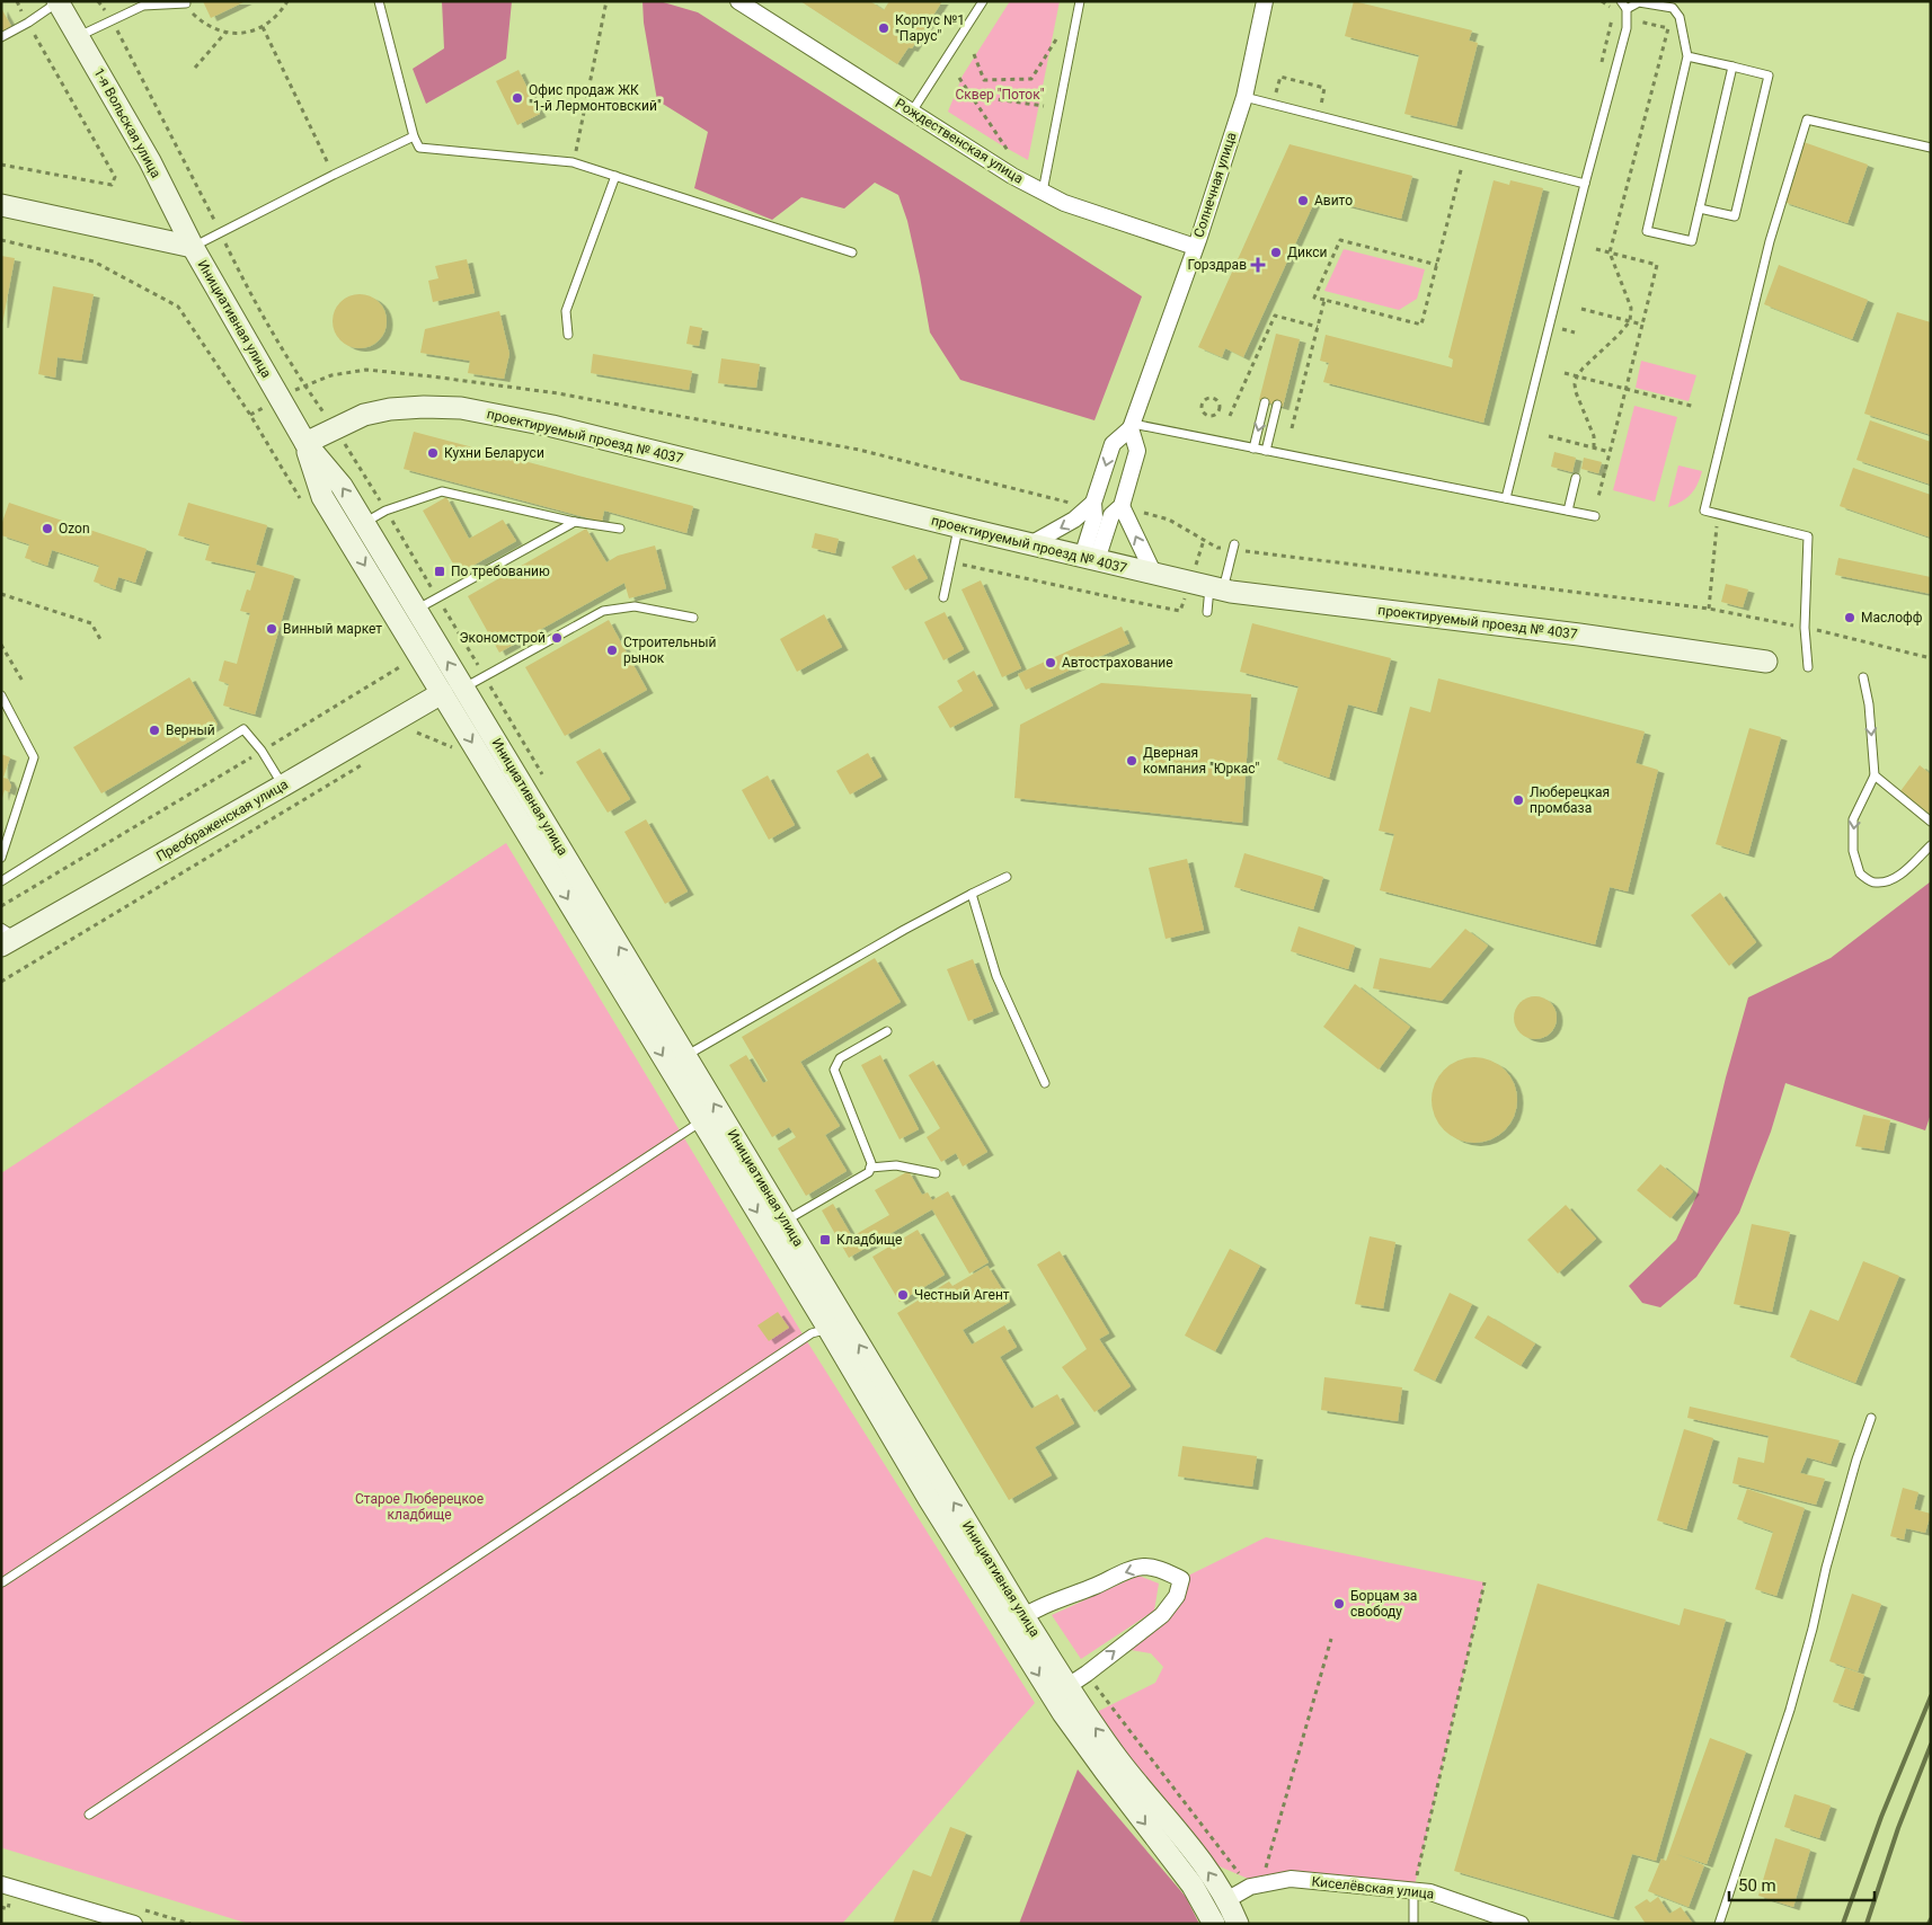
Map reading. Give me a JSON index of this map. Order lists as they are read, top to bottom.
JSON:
{
  "streets": {
    "main road": [
      "1-я Вольская улица",
      "Инициативная улица",
      "проектируемый проезд № 4037",
      "Преображенская улица"
    ],
    "street": ["Рождественская улица", "Солнечная улица", "Киселёвская улица"]
  },
  "crossings": [
    ["1-я Вольская улица", "Инициативная улица"],
    ["Рождественская улица", "Солнечная улица"],
    ["Инициативная улица", "проектируемый проезд № 4037"],
    ["Инициативная улица", "Преображенская улица"],
    ["Инициативная улица", "Киселёвская улица"]
  ],
  "parks": ["Сквер \"Поток\"", "Старое Люберецкое кладбище"],
  "places": {
    "other": [
      "Корпус №1 \"Парус\"",
      "Офис продаж ЖК \"1-й Лермонтовский\"",
      "Авито",
      "Дикси",
      "Кухни Беларуси",
      "Ozon",
      "Маслофф",
      "Винный маркет",
      "Экономстрой",
      "Строительный рынок",
      "Автострахование",
      "Верный",
      "Дверная компания \"Юркас\"",
      "Люберецкая промбаза",
      "Честный Агент",
      "Борцам за свободу"
    ],
    "health": ["Горздрав"],
    "transit": ["По требованию", "Кладбище"]
  },
  "scale_bar": "50 m"
}
